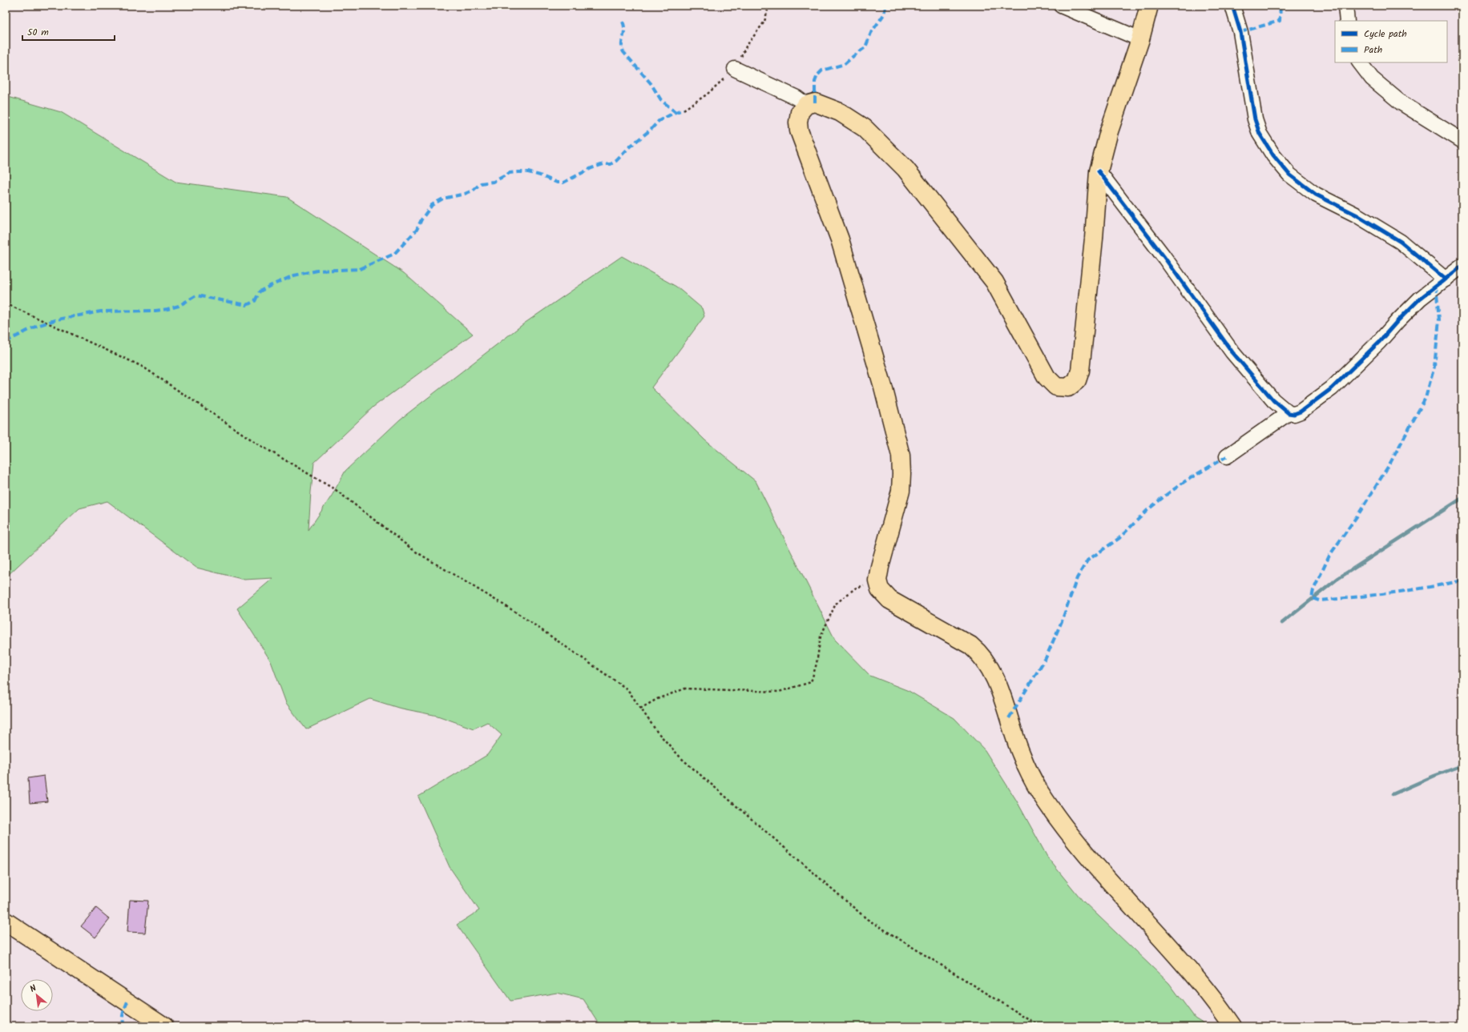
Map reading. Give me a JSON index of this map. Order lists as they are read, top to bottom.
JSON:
{
  "legend": ["Cycle path", "Path"],
  "scale_bar": "50 m",
  "north": "top left"
}
